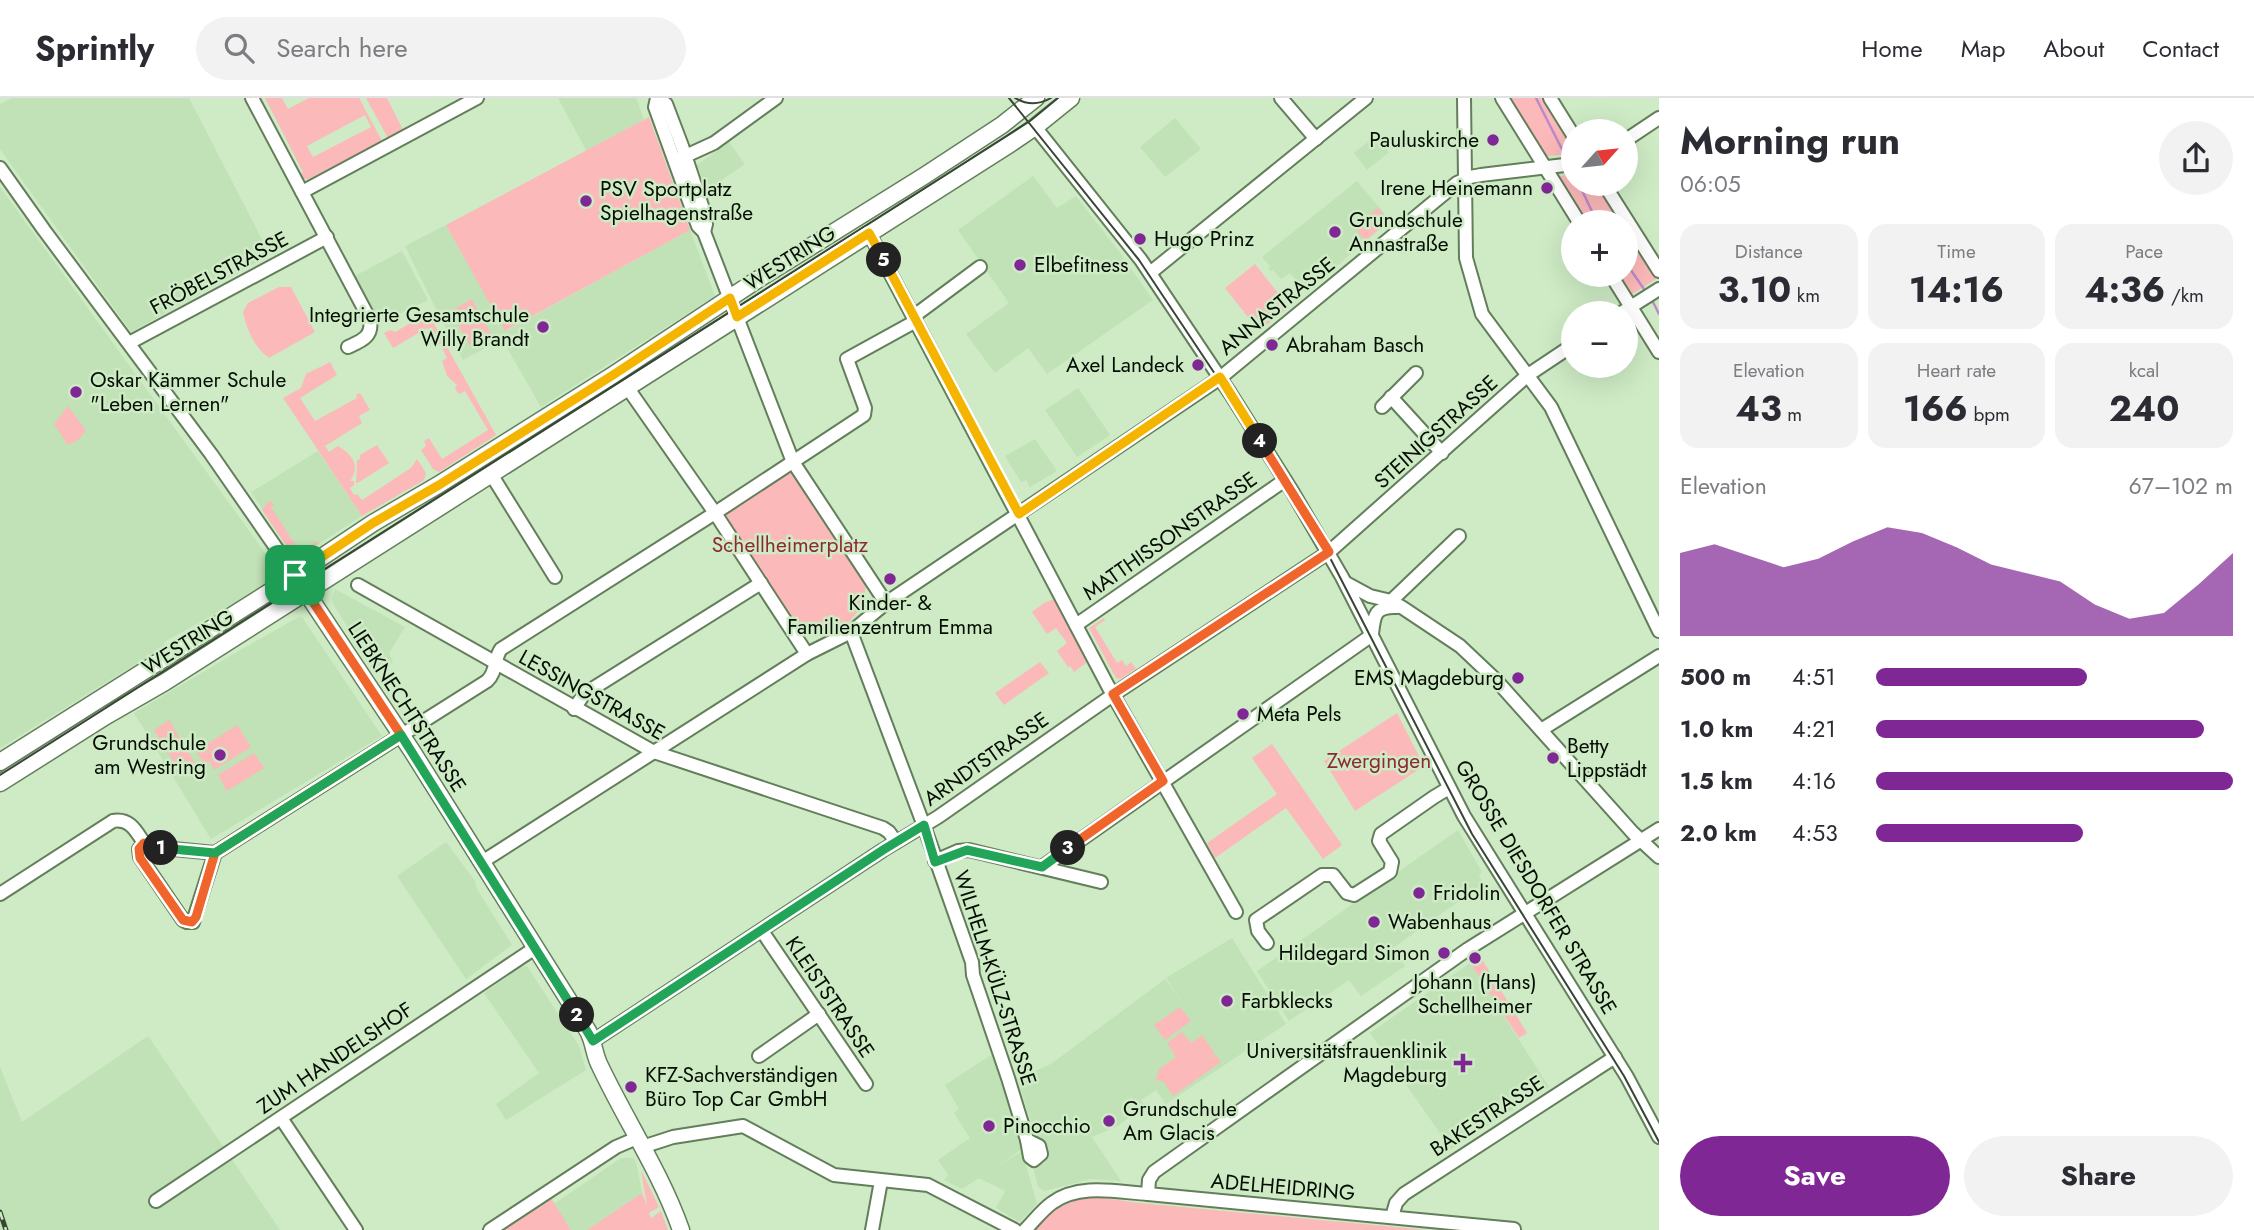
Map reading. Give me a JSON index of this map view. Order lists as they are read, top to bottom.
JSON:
{
  "streets": {
    "main road": ["WESTRING", "LIEBKNECHTSTRASSE", "GROSSE DIESDORFER STRASSE"],
    "street": [
      "FRÖBELSTRASSE",
      "ANNASTRASSE",
      "STEINIGSTRASSE",
      "MATTHISSONSTRASSE",
      "LESSINGSTRASSE",
      "ARNDTSTRASSE",
      "WILHELM-KÜLZ-STRASSE",
      "KLEISTSTRASSE",
      "ZUM HANDELSHOF",
      "BAKESTRASSE",
      "ADELHEIDRING"
    ]
  },
  "crossings": [
    ["WESTRING", "LIEBKNECHTSTRASSE"],
    ["WESTRING", "GROSSE DIESDORFER STRASSE"],
    ["FRÖBELSTRASSE", "LIEBKNECHTSTRASSE"],
    ["ANNASTRASSE", "LESSINGSTRASSE"],
    ["ANNASTRASSE", "LIEBKNECHTSTRASSE"],
    ["ANNASTRASSE", "GROSSE DIESDORFER STRASSE"],
    ["ANNASTRASSE", "WILHELM-KÜLZ-STRASSE"],
    ["STEINIGSTRASSE", "ARNDTSTRASSE"],
    ["STEINIGSTRASSE", "GROSSE DIESDORFER STRASSE"],
    ["MATTHISSONSTRASSE", "GROSSE DIESDORFER STRASSE"],
    ["LESSINGSTRASSE", "ARNDTSTRASSE"],
    ["LIEBKNECHTSTRASSE", "ARNDTSTRASSE"],
    ["LIEBKNECHTSTRASSE", "ZUM HANDELSHOF"],
    ["ARNDTSTRASSE", "GROSSE DIESDORFER STRASSE"],
    ["ARNDTSTRASSE", "WILHELM-KÜLZ-STRASSE"],
    ["ARNDTSTRASSE", "KLEISTSTRASSE"],
    ["GROSSE DIESDORFER STRASSE", "BAKESTRASSE"],
    ["BAKESTRASSE", "ADELHEIDRING"]
  ],
  "parks": ["Schellheimerplatz", "Zwergingen"],
  "places": {
    "other": [
      "Pauluskirche",
      "Irene Heinemann",
      "PSV Sportplatz Spielhagenstraße",
      "Grundschule Annastraße",
      "Hugo Prinz",
      "Elbefitness",
      "Integrierte Gesamtschule Willy Brandt",
      "Abraham Basch",
      "Axel Landeck",
      "Oskar Kämmer Schule \"Leben Lernen\"",
      "Kinder- & Familienzentrum Emma",
      "EMS Magdeburg",
      "Meta Pels",
      "Grundschule am Westring",
      "Betty Lippstädt",
      "Fridolin",
      "Wabenhaus",
      "Hildegard Simon",
      "Johann (Hans) Schellheimer",
      "Farbklecks",
      "KFZ-Sachverständigen Büro Top Car GmbH",
      "Grundschule Am Glacis",
      "Pinocchio"
    ],
    "health": ["Universitätsfrauenklinik Magdeburg"]
  },
  "north": "top right",
  "page": {
    "header": "Sprintly",
    "search": "Search here",
    "nav": [
      "Home",
      "Map",
      "About",
      "Contact"
    ],
    "heading": ["Morning run", "06:05"],
    "map_buttons": ["+", "−"],
    "stats": [
      ["Distance", "3.10 km"],
      ["Time", "14:16"],
      ["Pace", "4:36 /km"],
      ["Elevation", "43 m"],
      ["Heart rate", "166 bpm"],
      ["kcal", "240"]
    ],
    "pins": [
      "5",
      "4",
      "1",
      "3",
      "2"
    ],
    "chart": ["Elevation", "67–102 m"],
    "list": [
      {
        "name": "500 m",
        "note": "4:51"
      },
      {
        "name": "1.0 km",
        "note": "4:21"
      },
      {
        "name": "1.5 km",
        "note": "4:16"
      },
      {
        "name": "2.0 km",
        "note": "4:53"
      }
    ],
    "buttons": ["Save", "Share"]
  }
}
